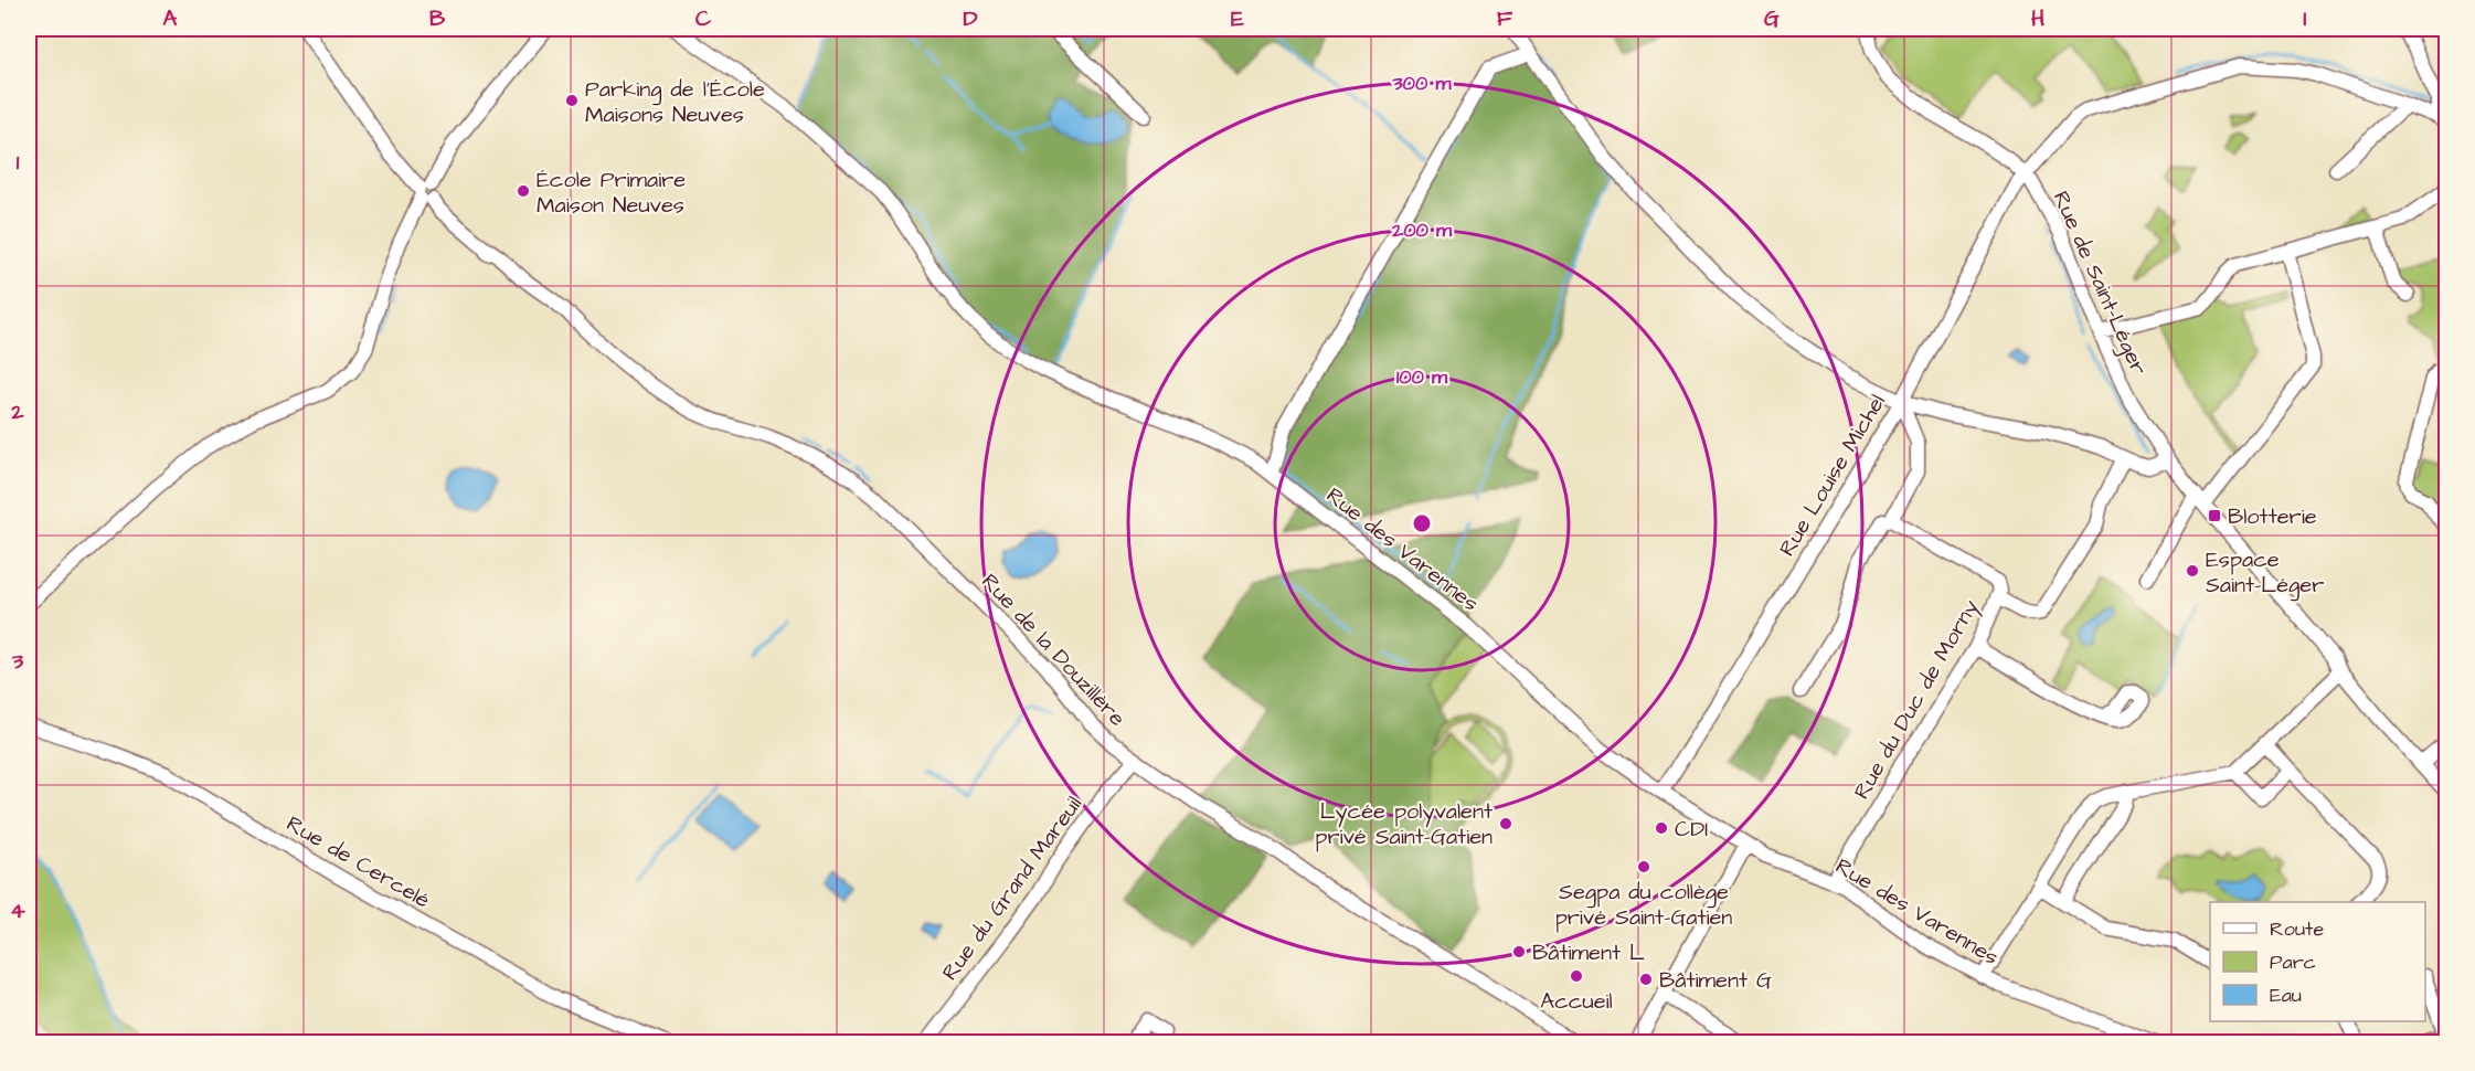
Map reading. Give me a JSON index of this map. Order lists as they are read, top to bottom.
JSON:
{
  "streets": {
    "street": [
      "Rue de Saint-Léger",
      "Rue Louise Michel",
      "Rue des Varennes",
      "Rue de la Douzillère",
      "Rue du Duc de Morny",
      "Rue de Cercelé",
      "Rue du Grand Mareuil"
    ]
  },
  "crossings": [
    ["Rue de Saint-Léger", "Rue Louise Michel"],
    ["Rue Louise Michel", "Rue des Varennes"],
    ["Rue des Varennes", "Rue du Duc de Morny"],
    ["Rue de la Douzillère", "Rue du Grand Mareuil"]
  ],
  "places": {
    "other": [
      "Parking de l'École Maisons Neuves",
      "École Primaire Maison Neuves",
      "Espace Saint-Léger",
      "Lycée polyvalent privé Saint-Gatien",
      "CDI",
      "Segpa du collège privé Saint-Gatien",
      "Bâtiment L",
      "Accueil",
      "Bâtiment G"
    ],
    "transit": ["Blotterie"]
  },
  "legend": ["Route", "Parc", "Eau"],
  "grid": {
    "columns": [
      "A",
      "B",
      "C",
      "D",
      "E",
      "F",
      "G",
      "H",
      "I"
    ],
    "rows": [
      "1",
      "2",
      "3",
      "4"
    ]
  },
  "rings": ["300 m", "200 m", "100 m"]
}
